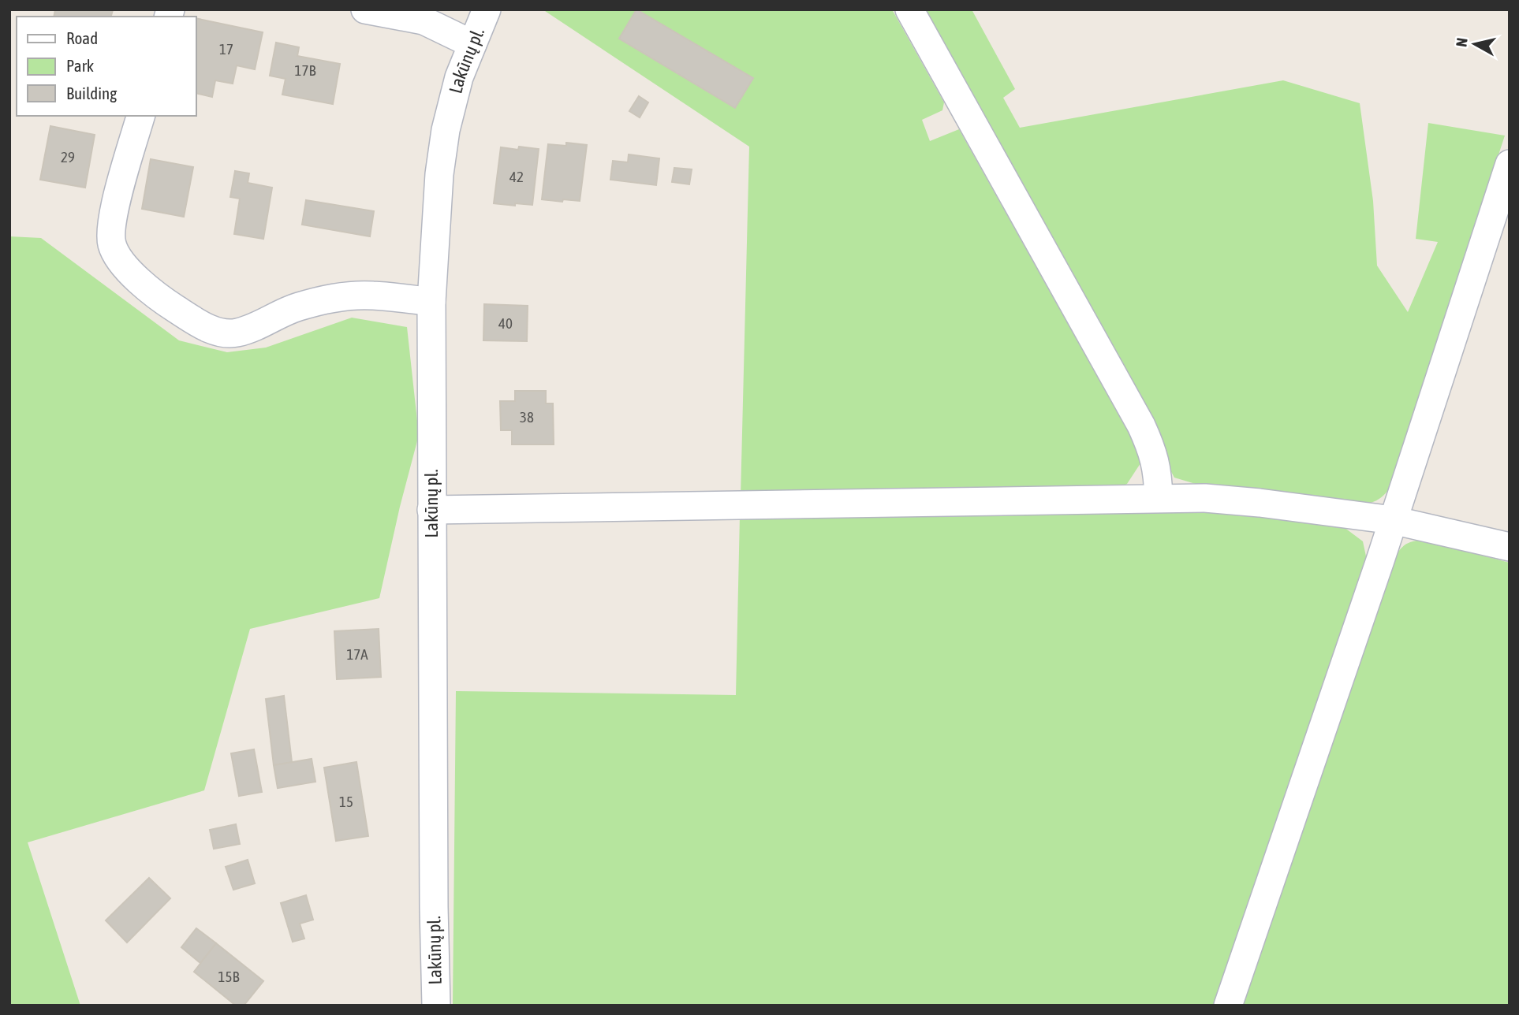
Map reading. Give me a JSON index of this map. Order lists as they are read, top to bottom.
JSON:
{
  "streets": {
    "street": ["Lakūnų pl."]
  },
  "house_numbers": [
    "17",
    "17B",
    "29",
    "42",
    "40",
    "38",
    "17A",
    "15",
    "15B"
  ],
  "legend": ["Road", "Park", "Building"],
  "north": "left"
}
